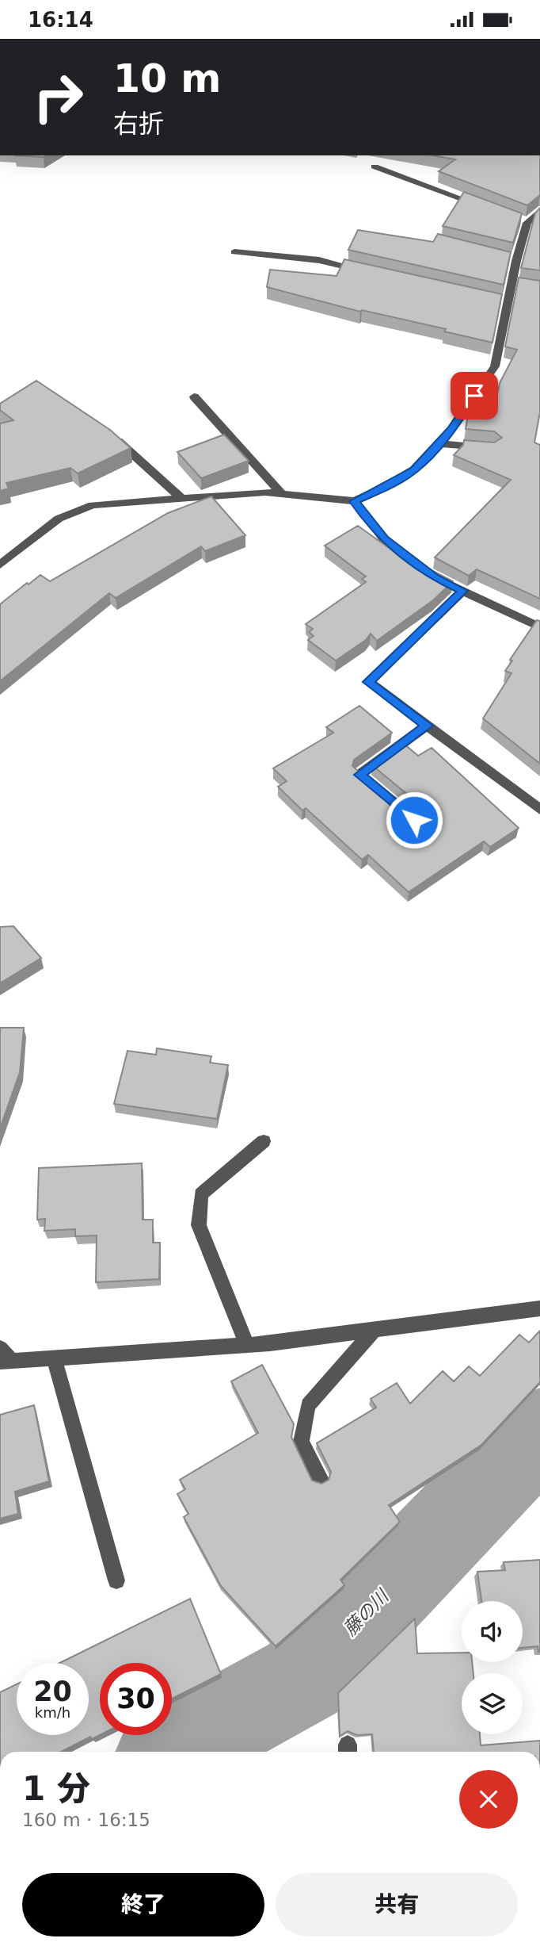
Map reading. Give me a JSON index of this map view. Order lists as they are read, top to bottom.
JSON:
{
  "water": ["藤の川"],
  "page": {
    "status": "16:14",
    "turn": ["10 m", "右折"],
    "speed": "20 km/h",
    "limit": "30",
    "heading": ["1 分", "160 m · 16:15"],
    "buttons": ["終了", "共有"]
  }
}
